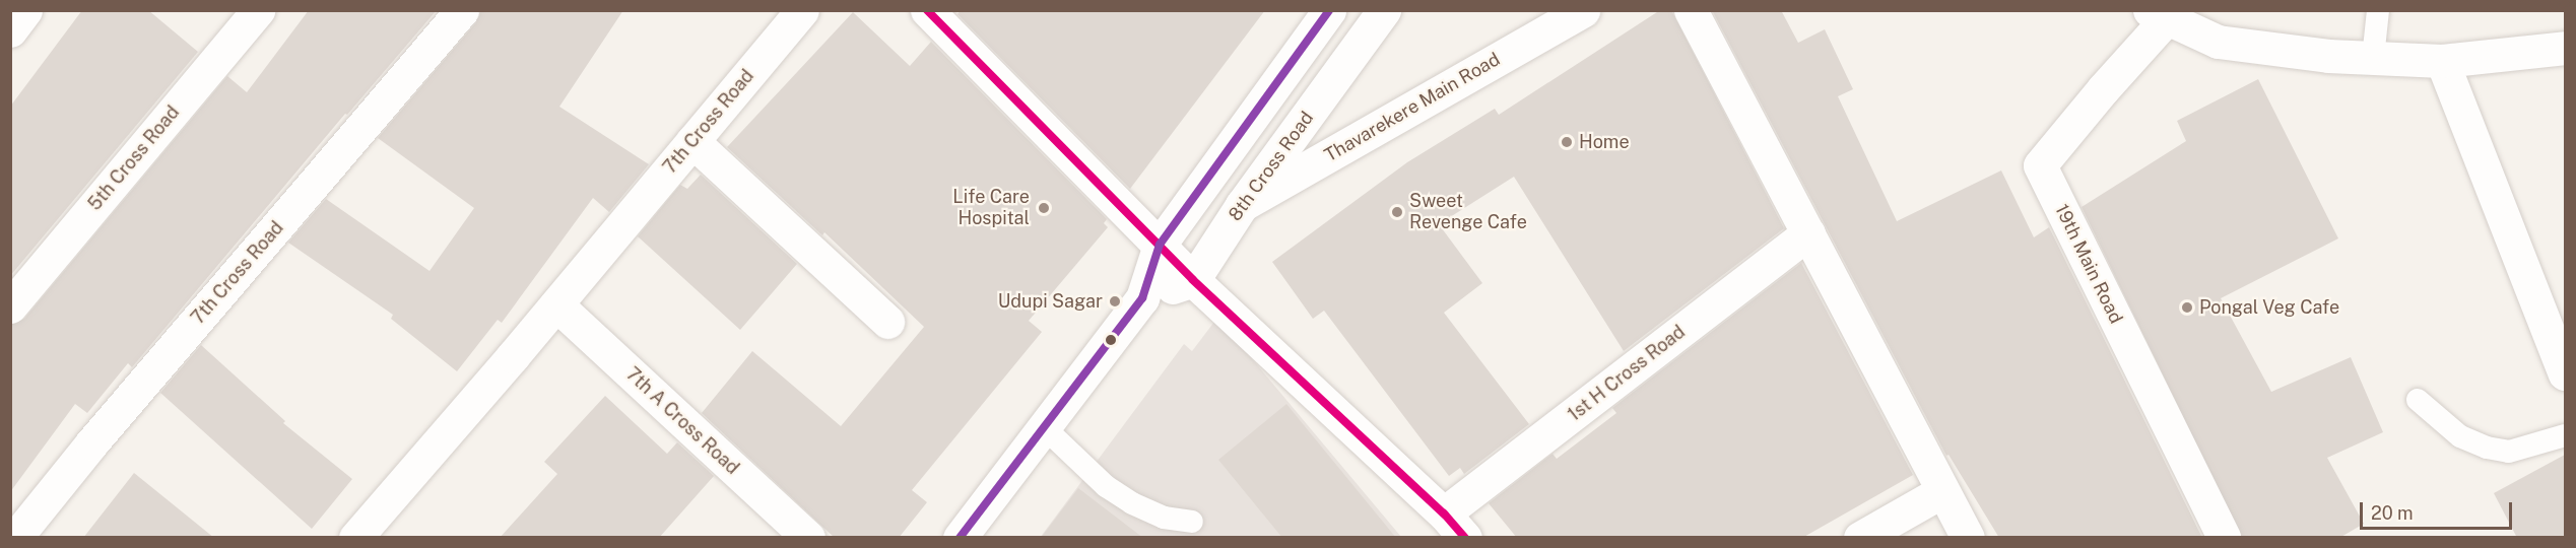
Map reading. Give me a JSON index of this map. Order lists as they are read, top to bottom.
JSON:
{
  "streets": {
    "street": [
      "Thavarekere Main Road",
      "7th Cross Road",
      "5th Cross Road",
      "8th Cross Road",
      "19th Main Road",
      "1st H Cross Road",
      "7th A Cross Road"
    ]
  },
  "crossings": [
    ["Thavarekere Main Road", "8th Cross Road"],
    ["7th Cross Road", "7th A Cross Road"]
  ],
  "places": [
    "Home",
    "Life Care Hospital",
    "Sweet Revenge Cafe",
    "Udupi Sagar",
    "Pongal Veg Cafe"
  ],
  "scale_bar": "20 m"
}
